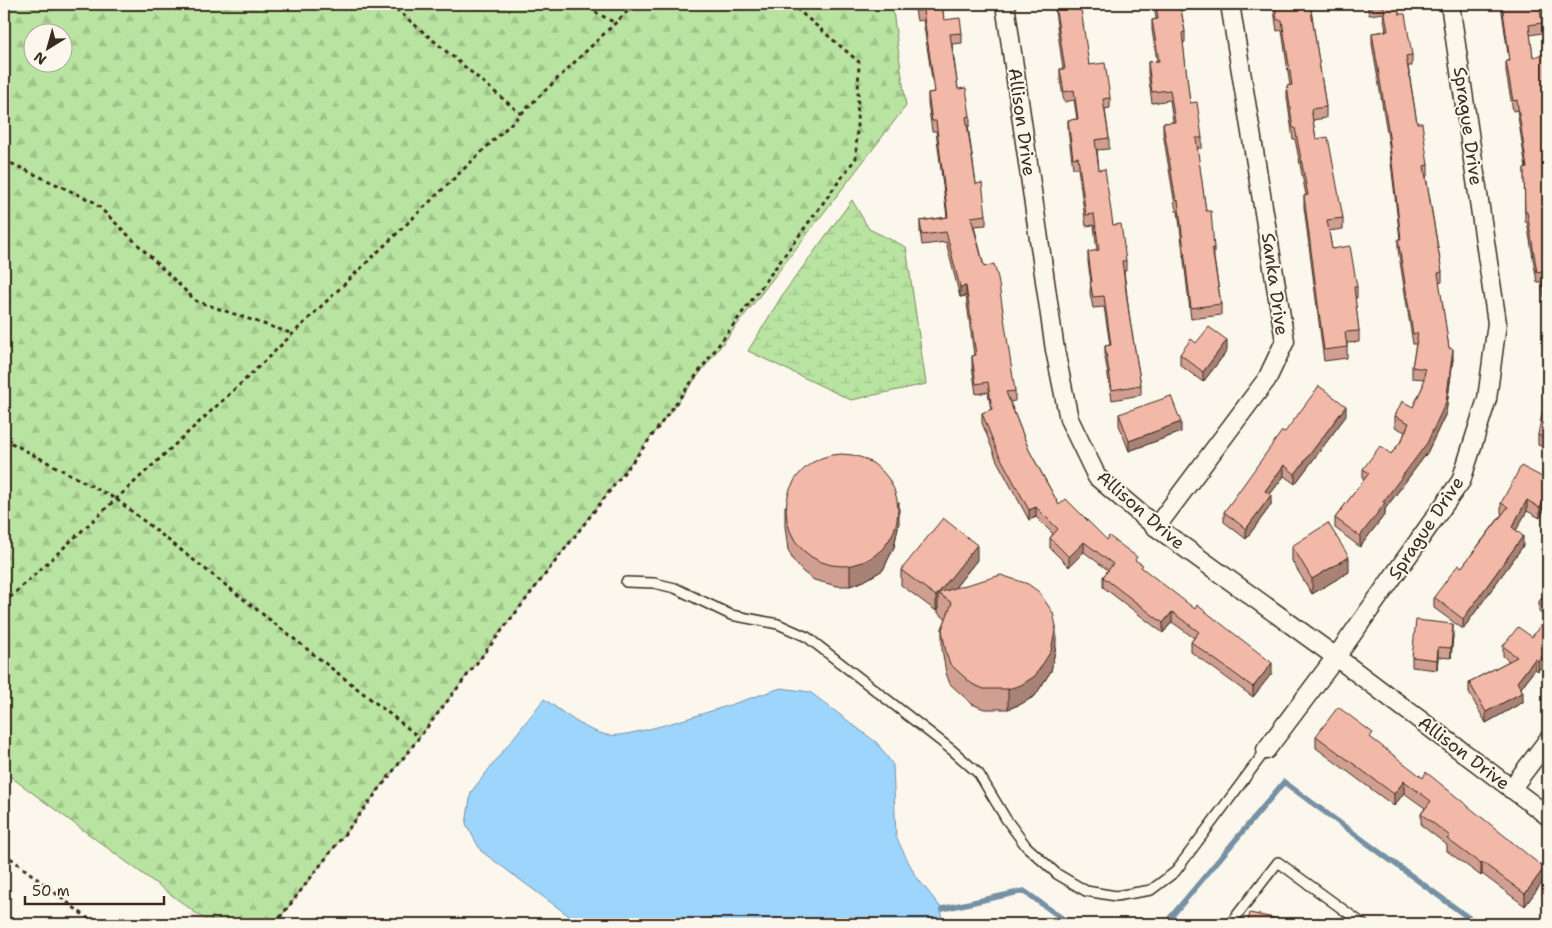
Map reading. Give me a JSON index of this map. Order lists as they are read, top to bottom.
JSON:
{
  "streets": {
    "street": ["Allison Drive", "Sprague Drive", "Sanka Drive"]
  },
  "crossings": [
    ["Allison Drive", "Sprague Drive"],
    ["Allison Drive", "Sanka Drive"]
  ],
  "scale_bar": "50 m",
  "north": "bottom left"
}
